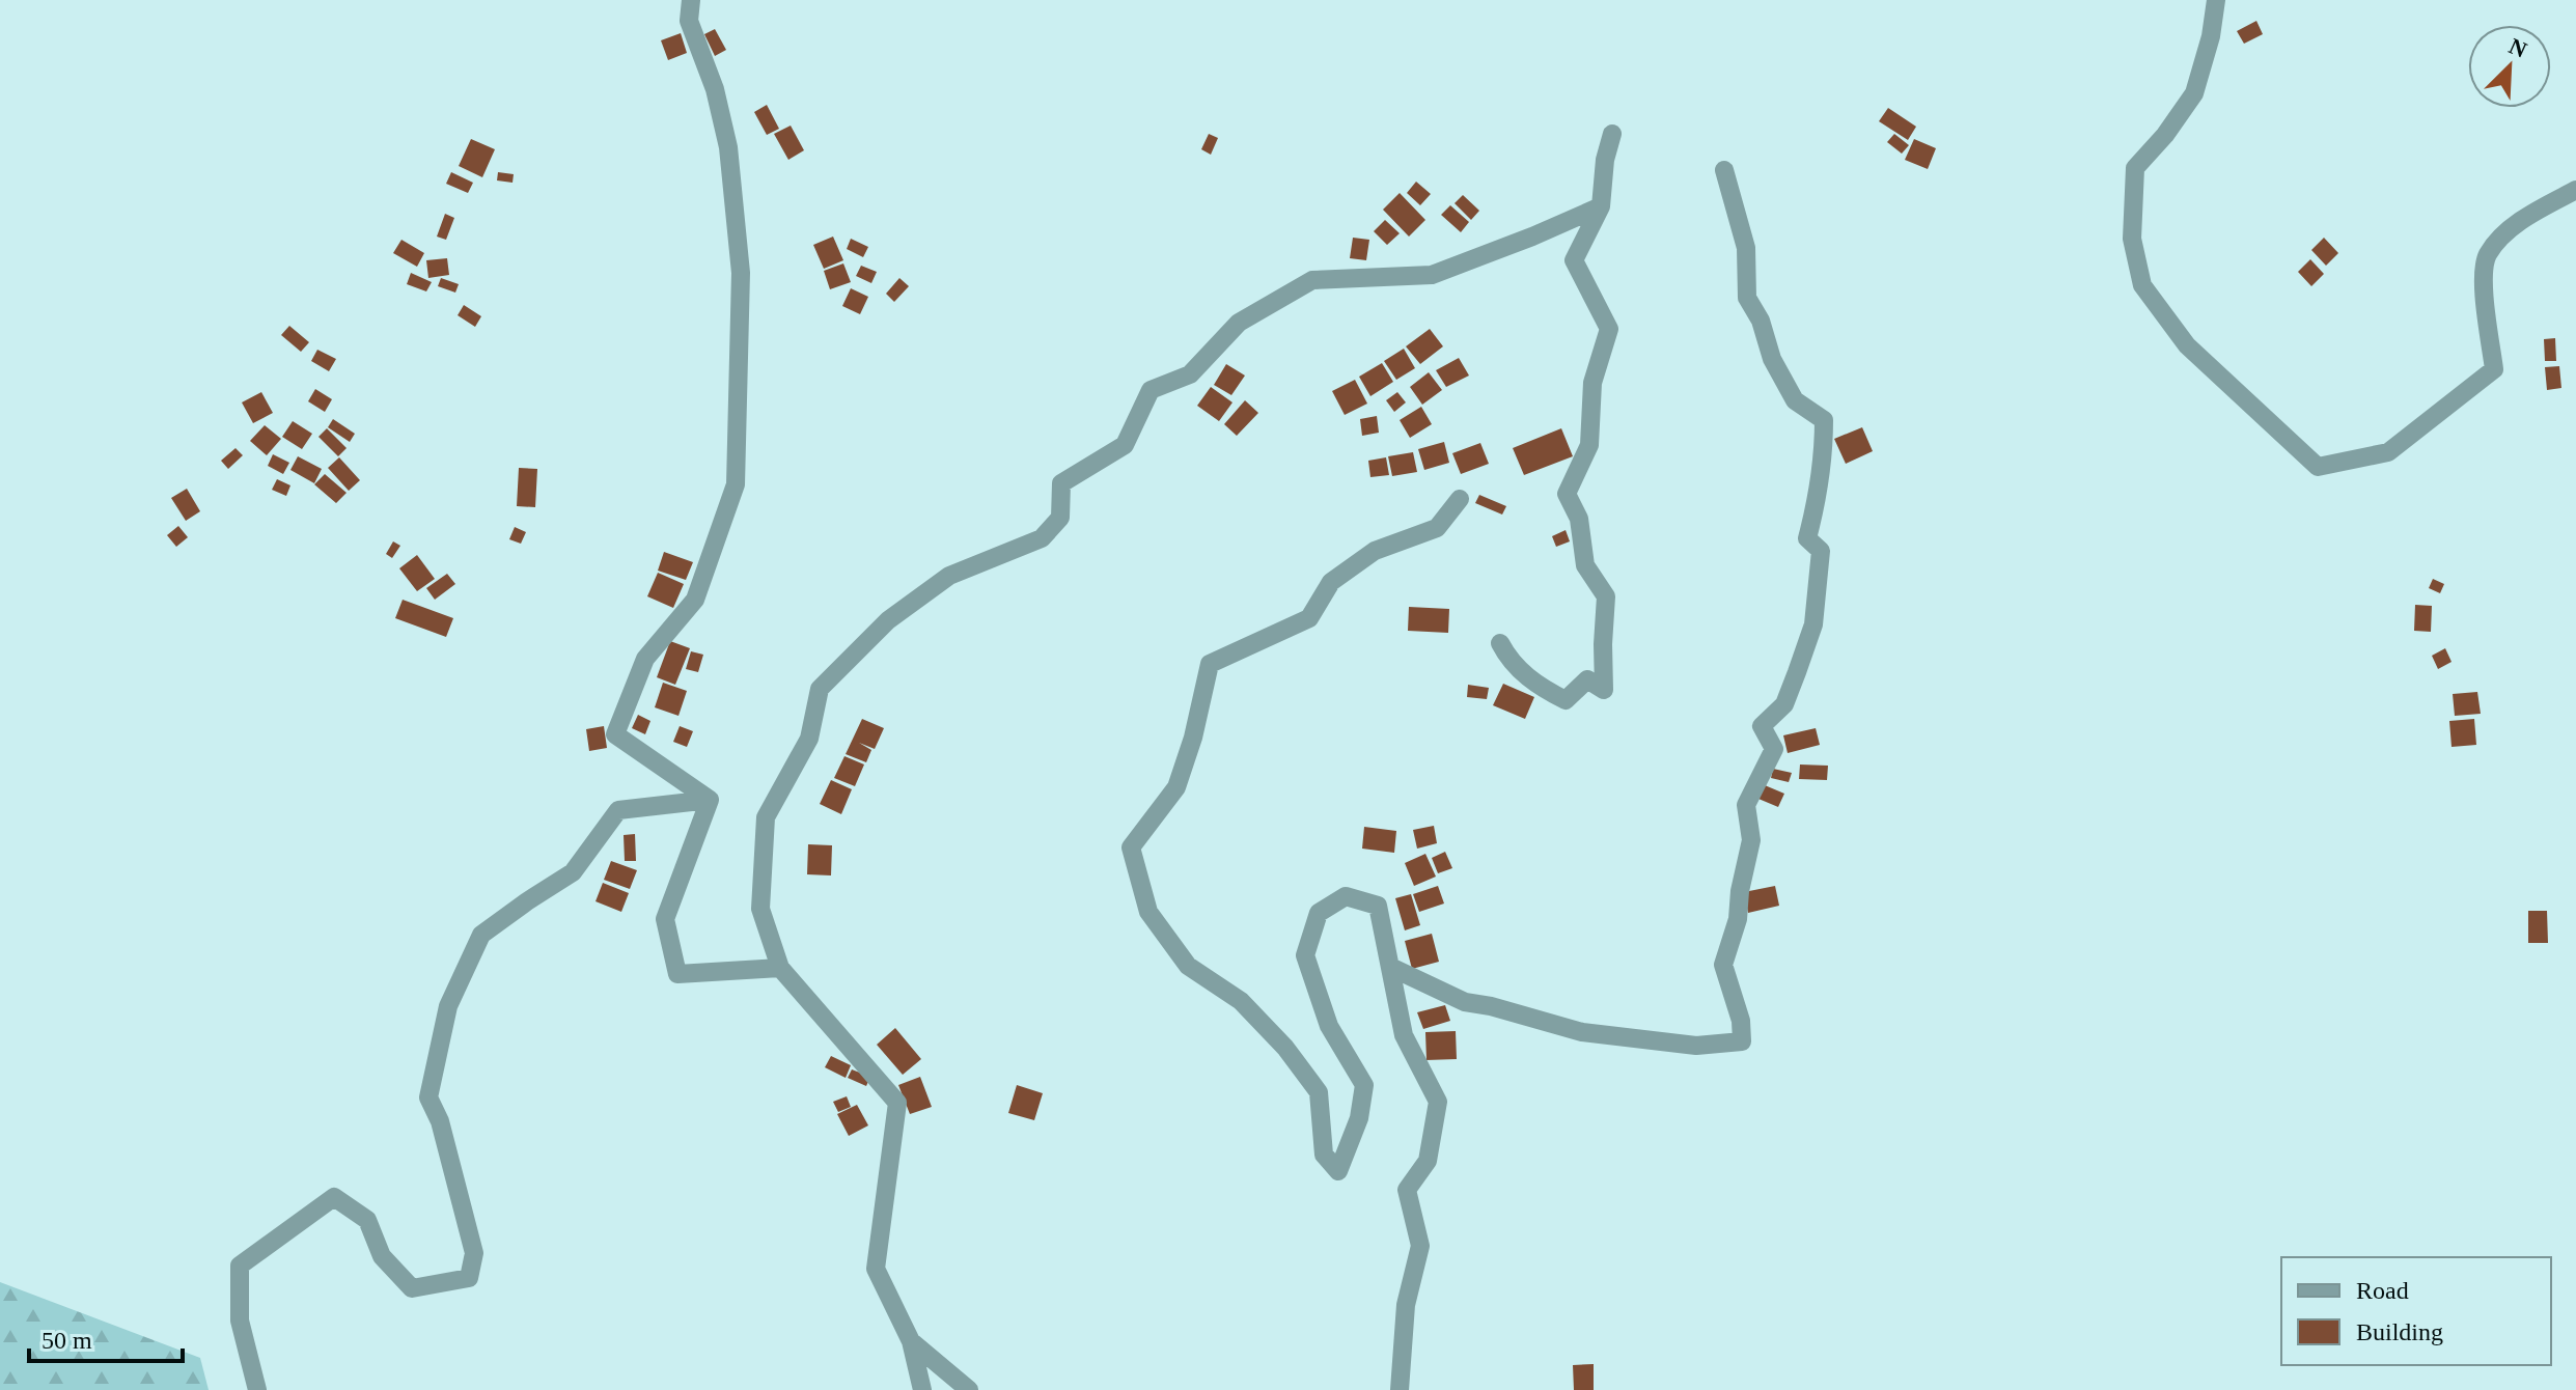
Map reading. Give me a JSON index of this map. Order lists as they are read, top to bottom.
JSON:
{
  "legend": ["Road", "Building"],
  "scale_bar": "50 m",
  "north": "top right"
}
